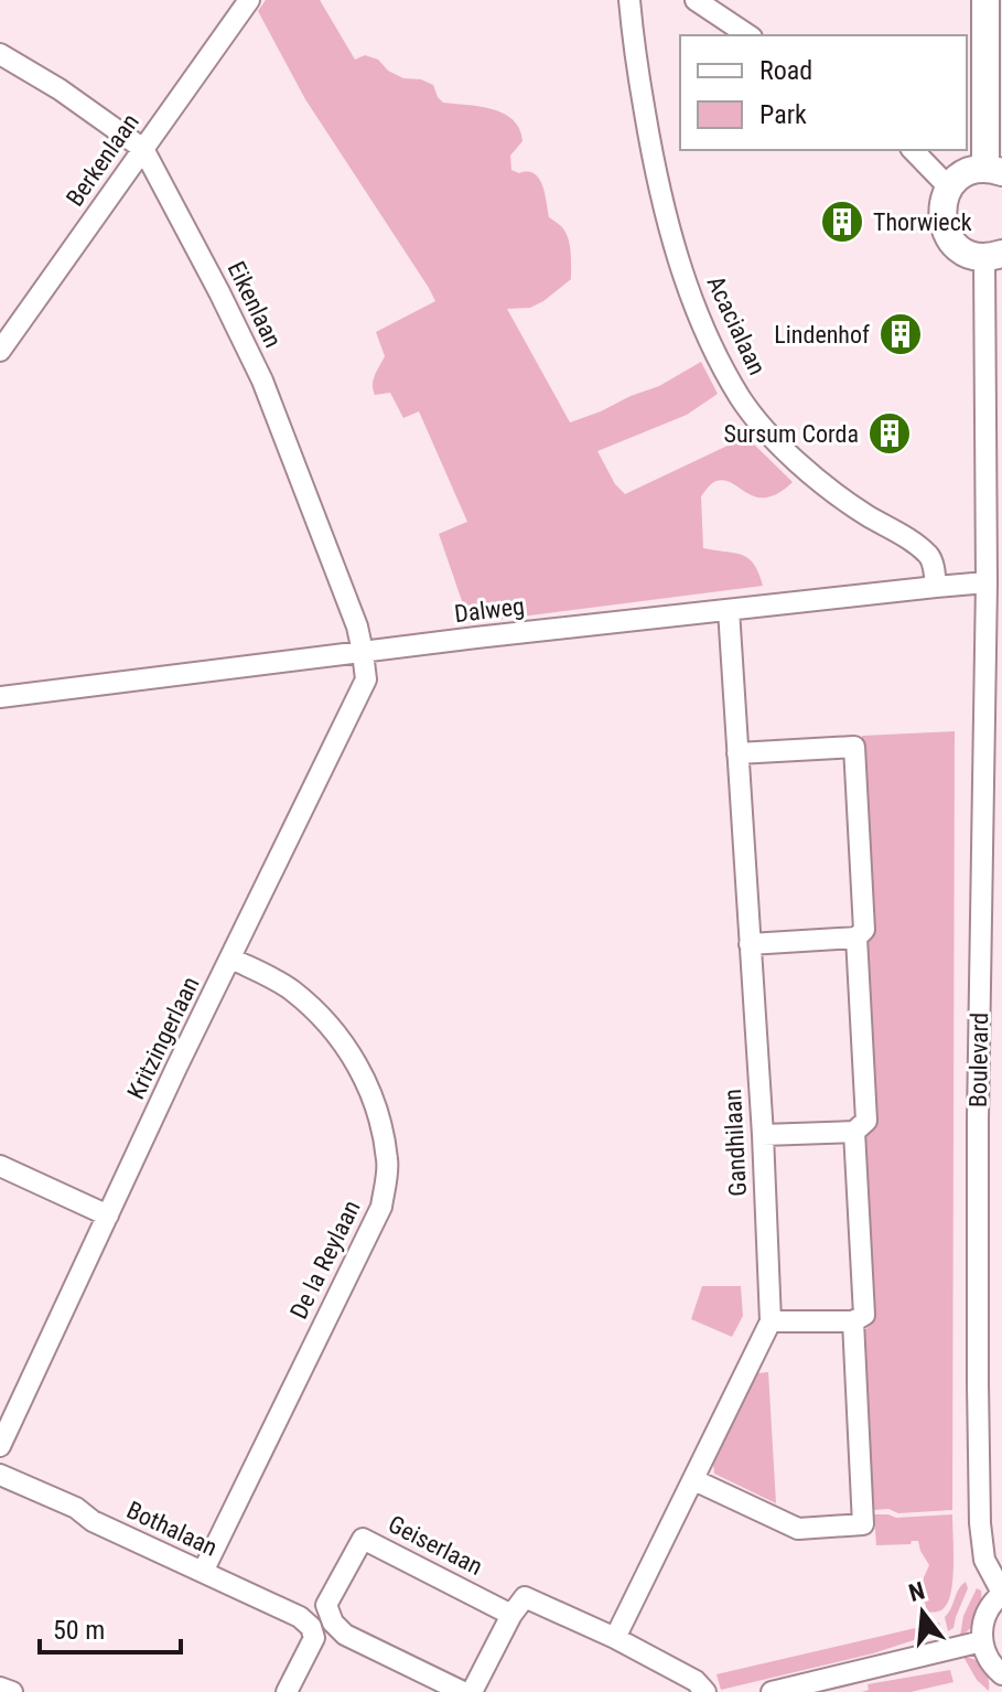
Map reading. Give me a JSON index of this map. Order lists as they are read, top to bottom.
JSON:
{
  "streets": {
    "street": [
      "Berkenlaan",
      "Eikenlaan",
      "Acacialaan",
      "Dalweg",
      "Kritzingerlaan",
      "Boulevard",
      "Gandhilaan",
      "De la Reylaan",
      "Bothalaan",
      "Geiserlaan"
    ]
  },
  "crossings": [
    ["Berkenlaan", "Eikenlaan"],
    ["Eikenlaan", "Dalweg"],
    ["Eikenlaan", "Kritzingerlaan"],
    ["Acacialaan", "Dalweg"],
    ["Dalweg", "Kritzingerlaan"],
    ["Dalweg", "Boulevard"],
    ["Dalweg", "Gandhilaan"],
    ["Kritzingerlaan", "De la Reylaan"],
    ["De la Reylaan", "Bothalaan"]
  ],
  "places": {
    "building": ["Thorwieck", "Lindenhof", "Sursum Corda"]
  },
  "legend": ["Road", "Park"],
  "scale_bar": "50 m",
  "north": "top"
}
